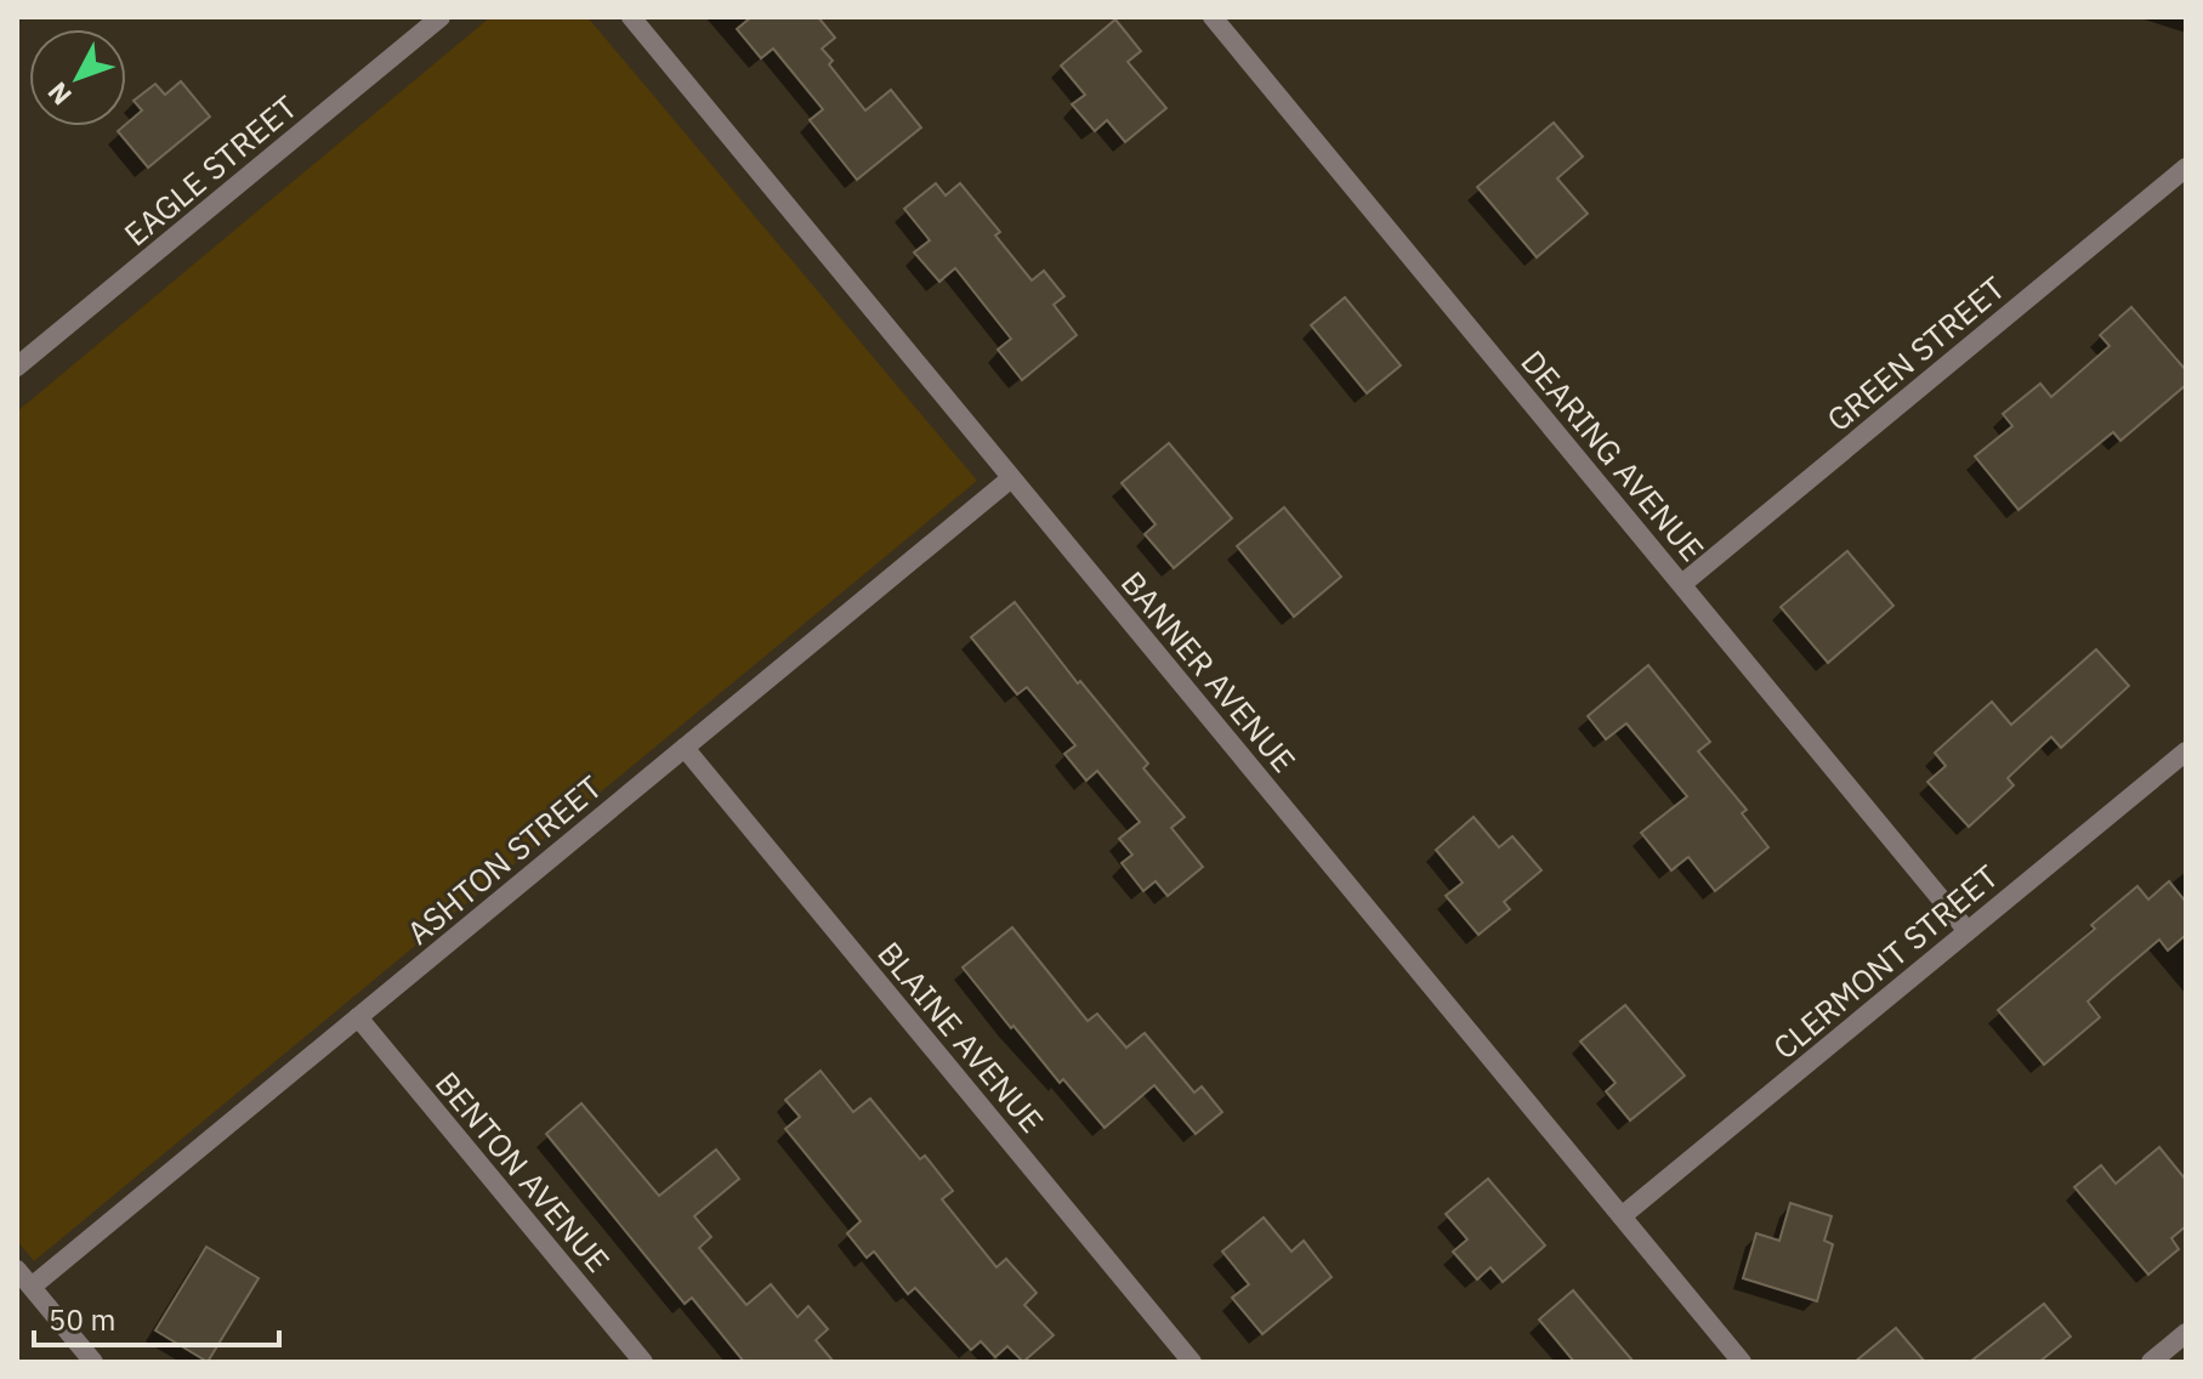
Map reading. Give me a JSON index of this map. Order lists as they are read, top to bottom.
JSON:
{
  "streets": {
    "street": [
      "EAGLE STREET",
      "GREEN STREET",
      "DEARING AVENUE",
      "BANNER AVENUE",
      "ASHTON STREET",
      "CLERMONT STREET",
      "BLAINE AVENUE",
      "BENTON AVENUE"
    ]
  },
  "crossings": [
    ["GREEN STREET", "DEARING AVENUE"],
    ["DEARING AVENUE", "CLERMONT STREET"],
    ["BANNER AVENUE", "ASHTON STREET"],
    ["BANNER AVENUE", "CLERMONT STREET"],
    ["ASHTON STREET", "BLAINE AVENUE"],
    ["ASHTON STREET", "BENTON AVENUE"]
  ],
  "scale_bar": "50 m",
  "north": "bottom left"
}
